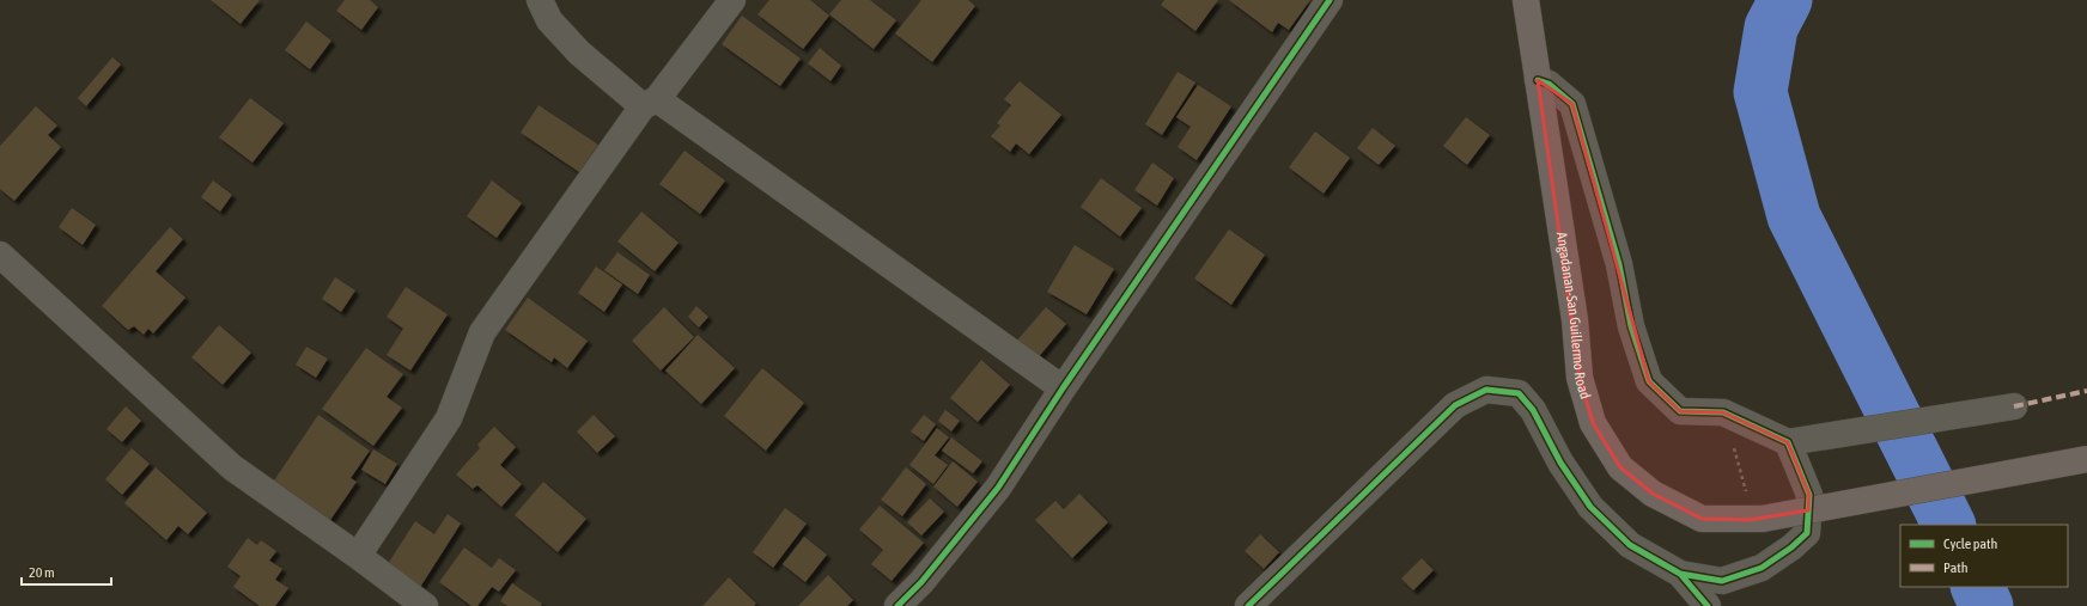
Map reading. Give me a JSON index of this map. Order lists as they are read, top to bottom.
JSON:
{
  "streets": {
    "main road": ["Angadanan-San Guillermo Road"]
  },
  "legend": ["Cycle path", "Path"],
  "scale_bar": "20 m"
}
